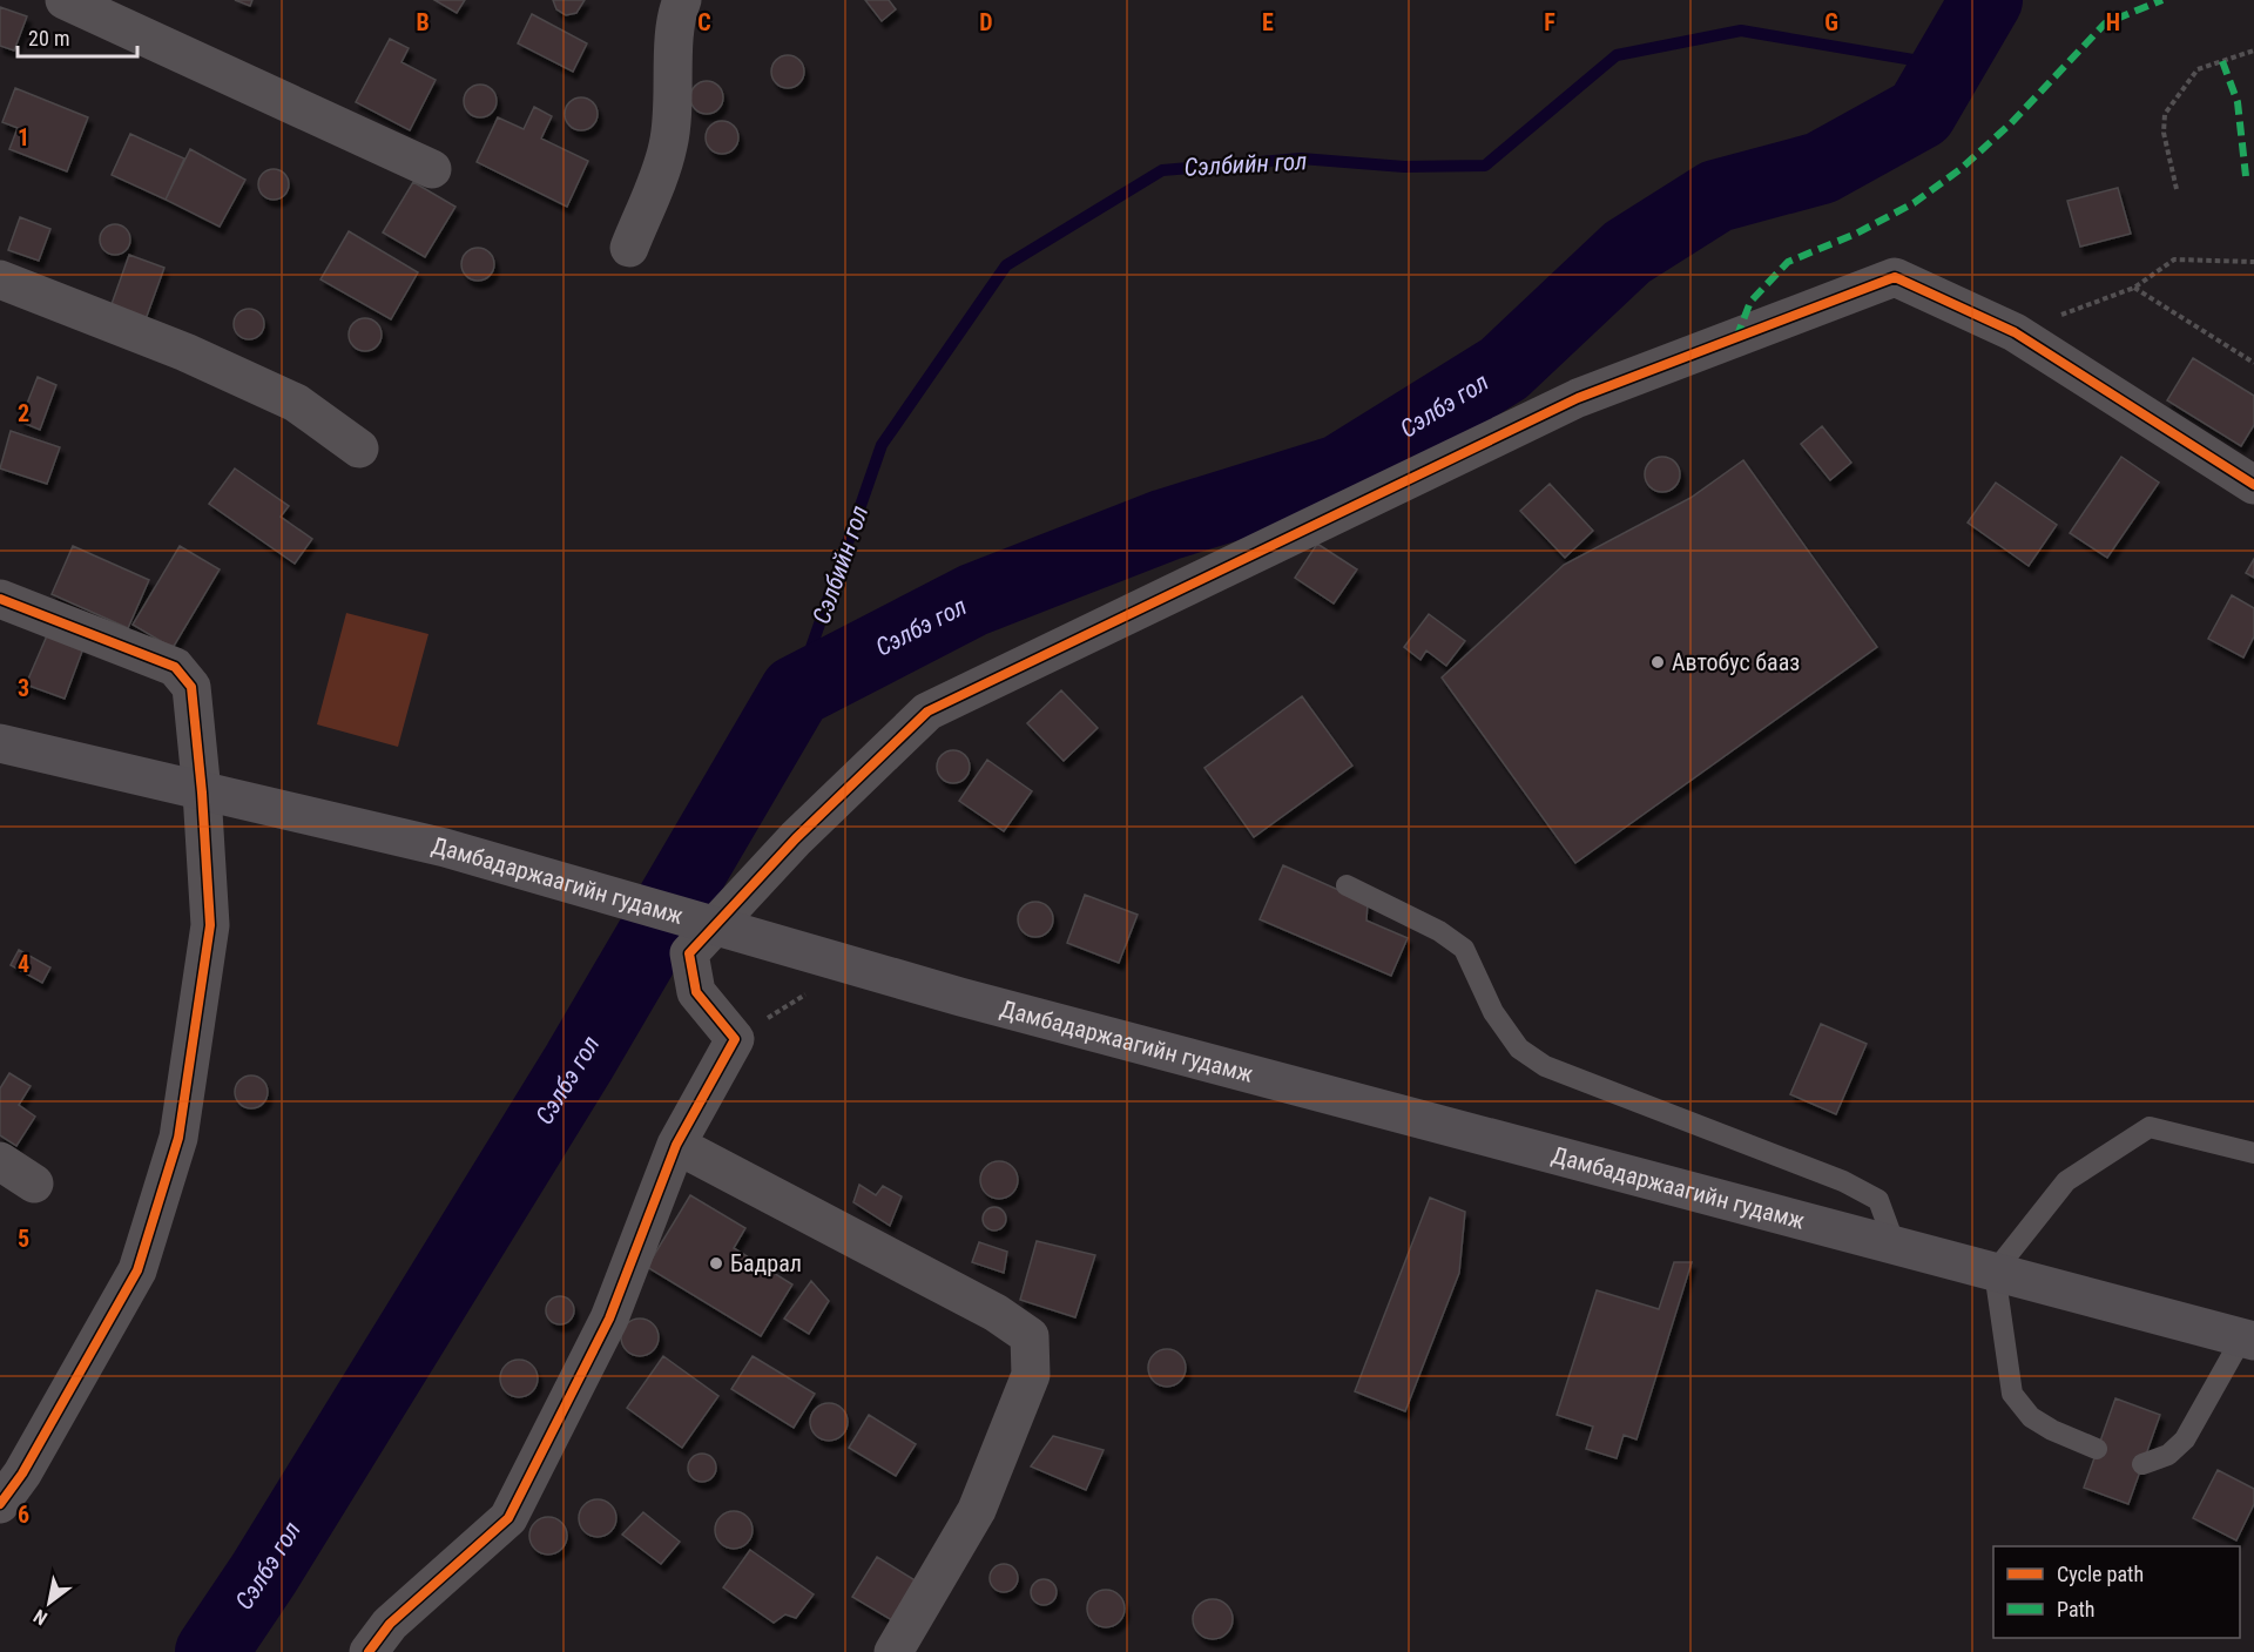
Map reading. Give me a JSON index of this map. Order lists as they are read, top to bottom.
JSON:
{
  "streets": {
    "main road": ["Дамбадаржаагийн гудамж"]
  },
  "water": ["Сэлбийн гол", "Сэлбэ гол"],
  "places": ["Автобус бааз", "Бадрал"],
  "legend": ["Cycle path", "Path"],
  "scale_bar": "20 m",
  "north": "bottom left",
  "grid": {
    "columns": [
      "B",
      "C",
      "D",
      "E",
      "F",
      "G",
      "H"
    ],
    "rows": [
      "1",
      "2",
      "3",
      "4",
      "5",
      "6"
    ]
  }
}
